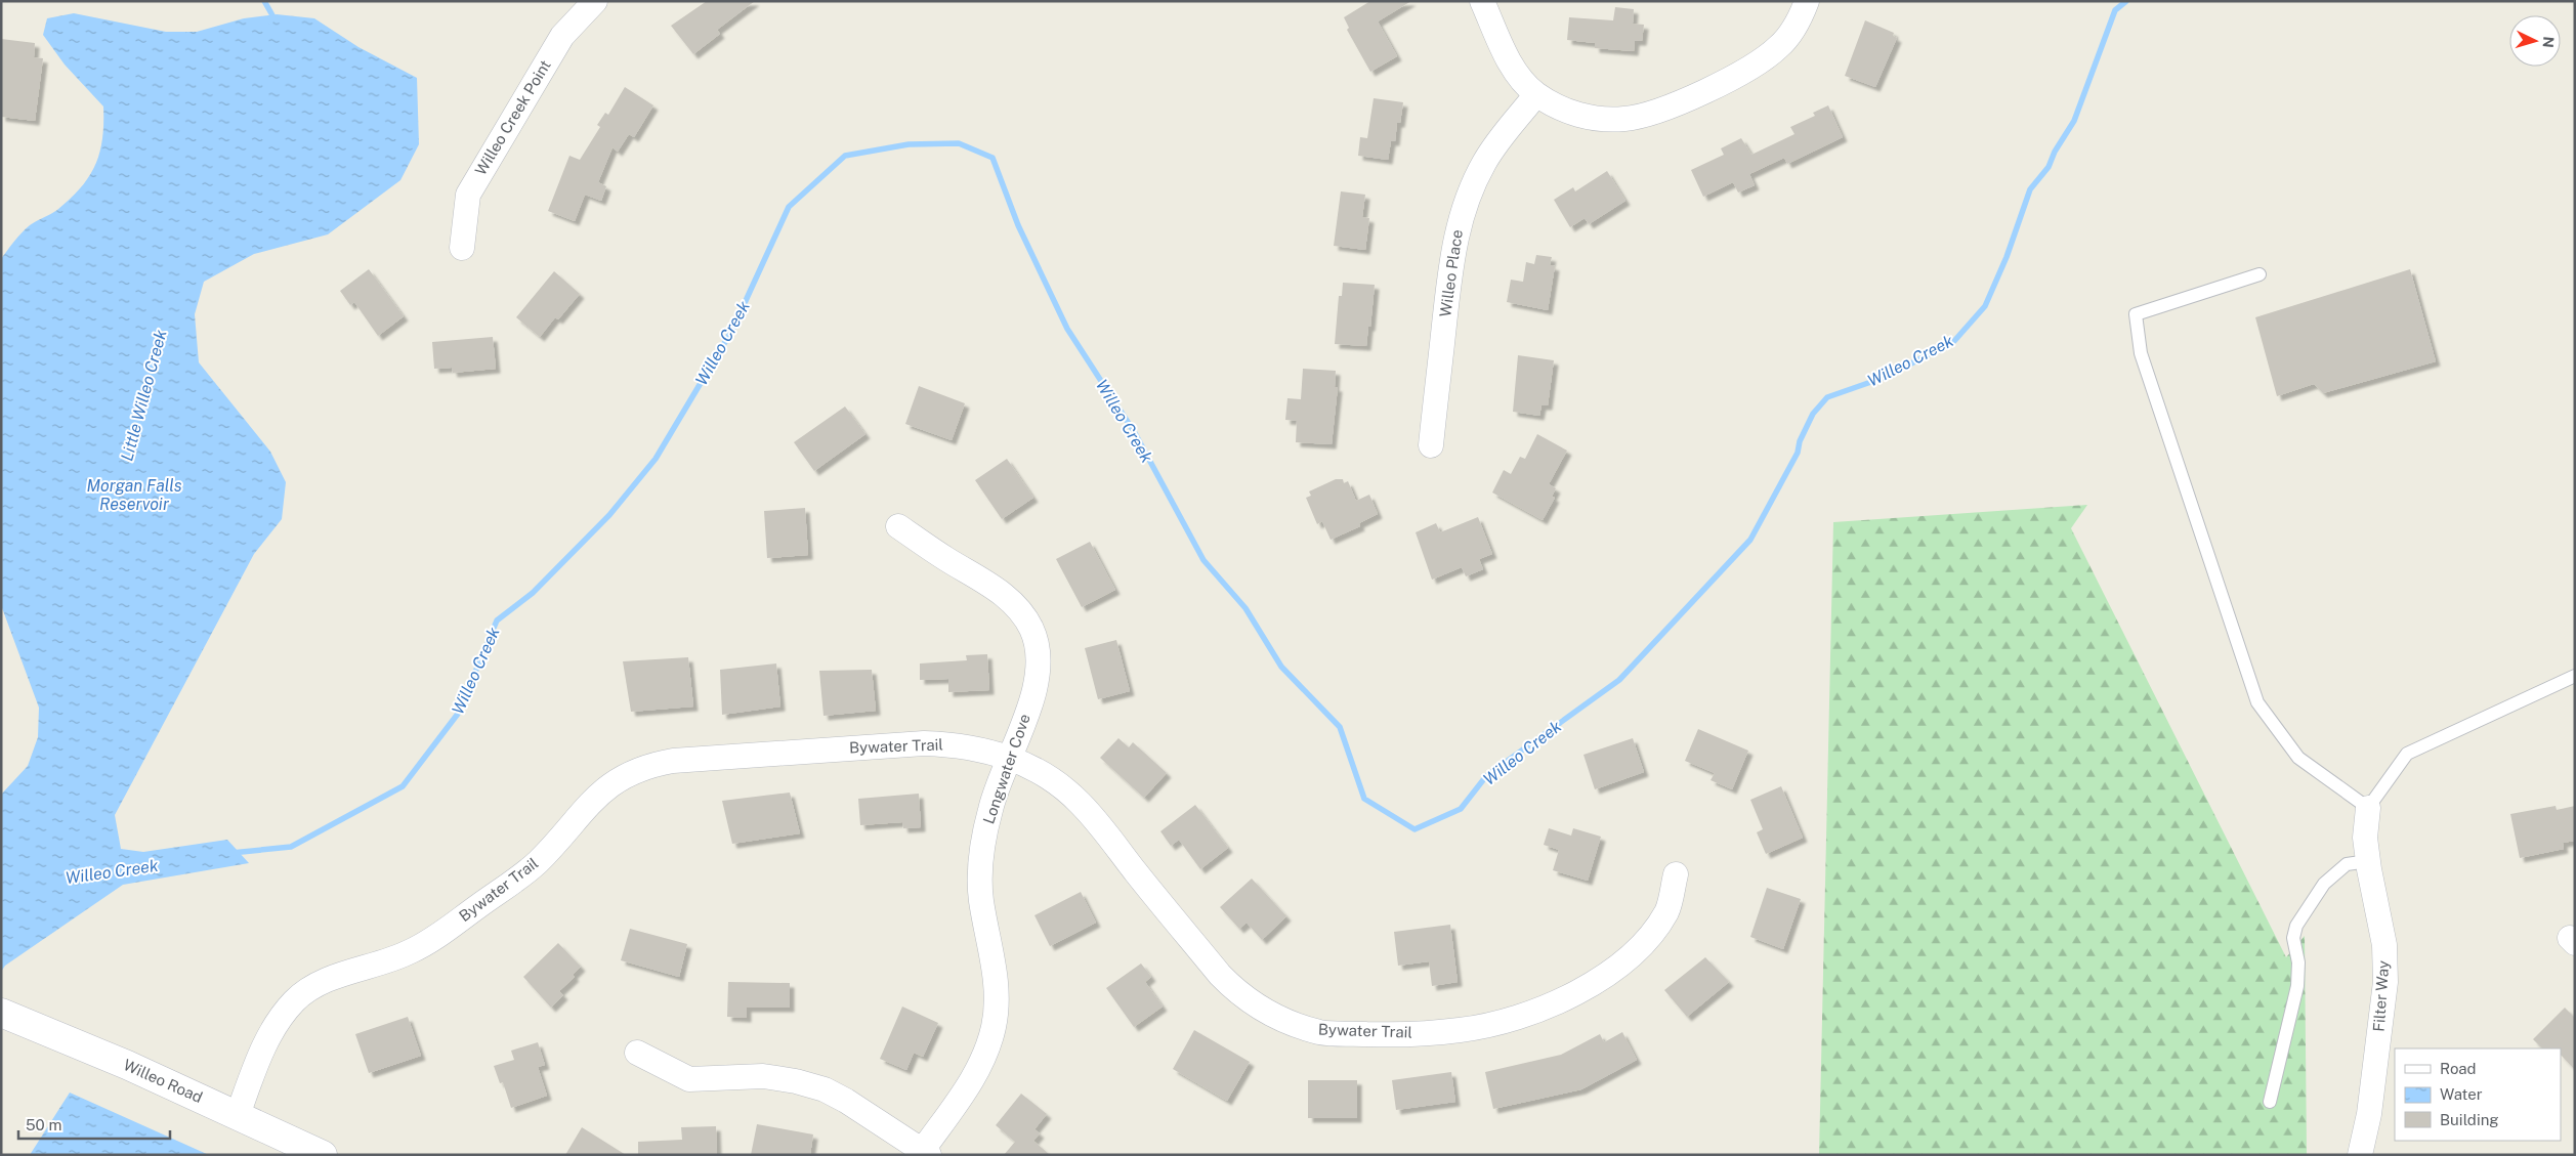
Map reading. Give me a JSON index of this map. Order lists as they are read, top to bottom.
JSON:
{
  "streets": {
    "street": [
      "Willeo Creek Point",
      "Willeo Place",
      "Bywater Trail",
      "Longwater Cove",
      "Filter Way",
      "Willeo Road"
    ]
  },
  "crossings": [
    ["Bywater Trail", "Longwater Cove"],
    ["Bywater Trail", "Willeo Road"]
  ],
  "water": ["Willeo Creek", "Little Willeo Creek", "Morgan Falls Reservoir"],
  "legend": ["Road", "Water", "Building"],
  "scale_bar": "50 m",
  "north": "right"
}
